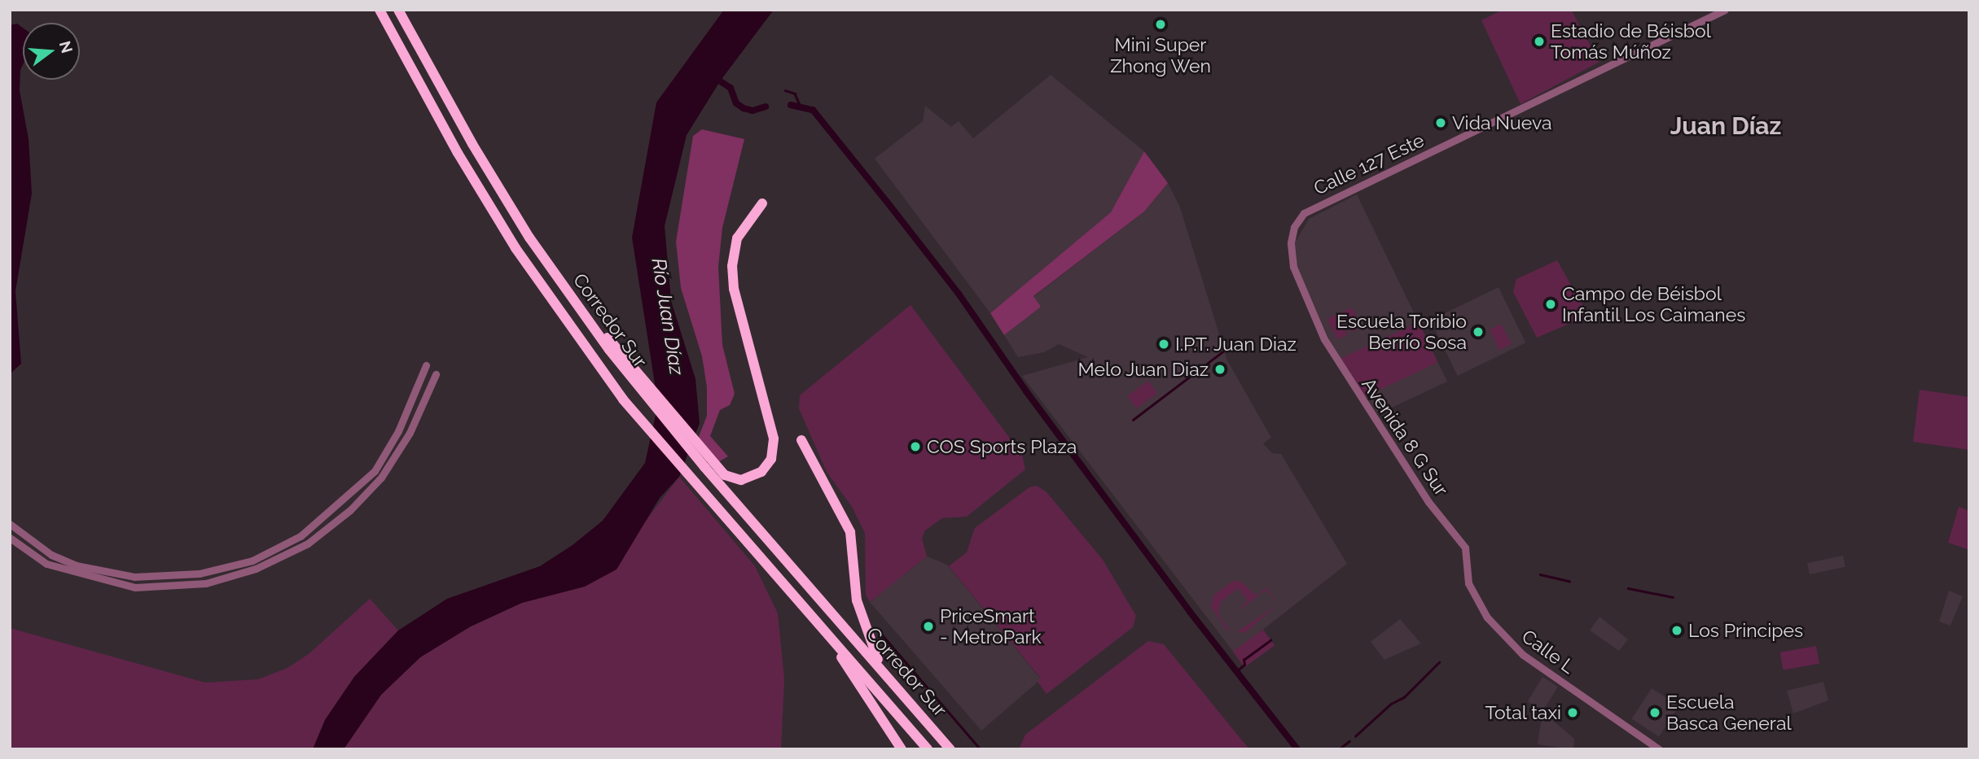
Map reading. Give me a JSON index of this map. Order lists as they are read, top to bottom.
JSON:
{
  "streets": {
    "highway": ["Corredor Sur"],
    "street": ["Calle 127 Este", "Avenida 8 G Sur", "Calle L"]
  },
  "crossings": [
    ["Calle 127 Este", "Avenida 8 G Sur"],
    ["Avenida 8 G Sur", "Calle L"]
  ],
  "districts": ["Juan Díaz"],
  "water": ["Río Juan Díaz"],
  "places": [
    "Mini Super Zhong Wen",
    "Estadio de Béisbol Tomás Múñoz",
    "Vida Nueva",
    "Campo de Béisbol Infantil Los Caimanes",
    "Escuela Toribio Berrío Sosa",
    "I.P.T. Juan Diaz",
    "Melo Juan Diaz",
    "COS Sports Plaza",
    "PriceSmart - MetroPark",
    "Los Principes",
    "Total taxi",
    "Escuela Basca General"
  ],
  "north": "right"
}
